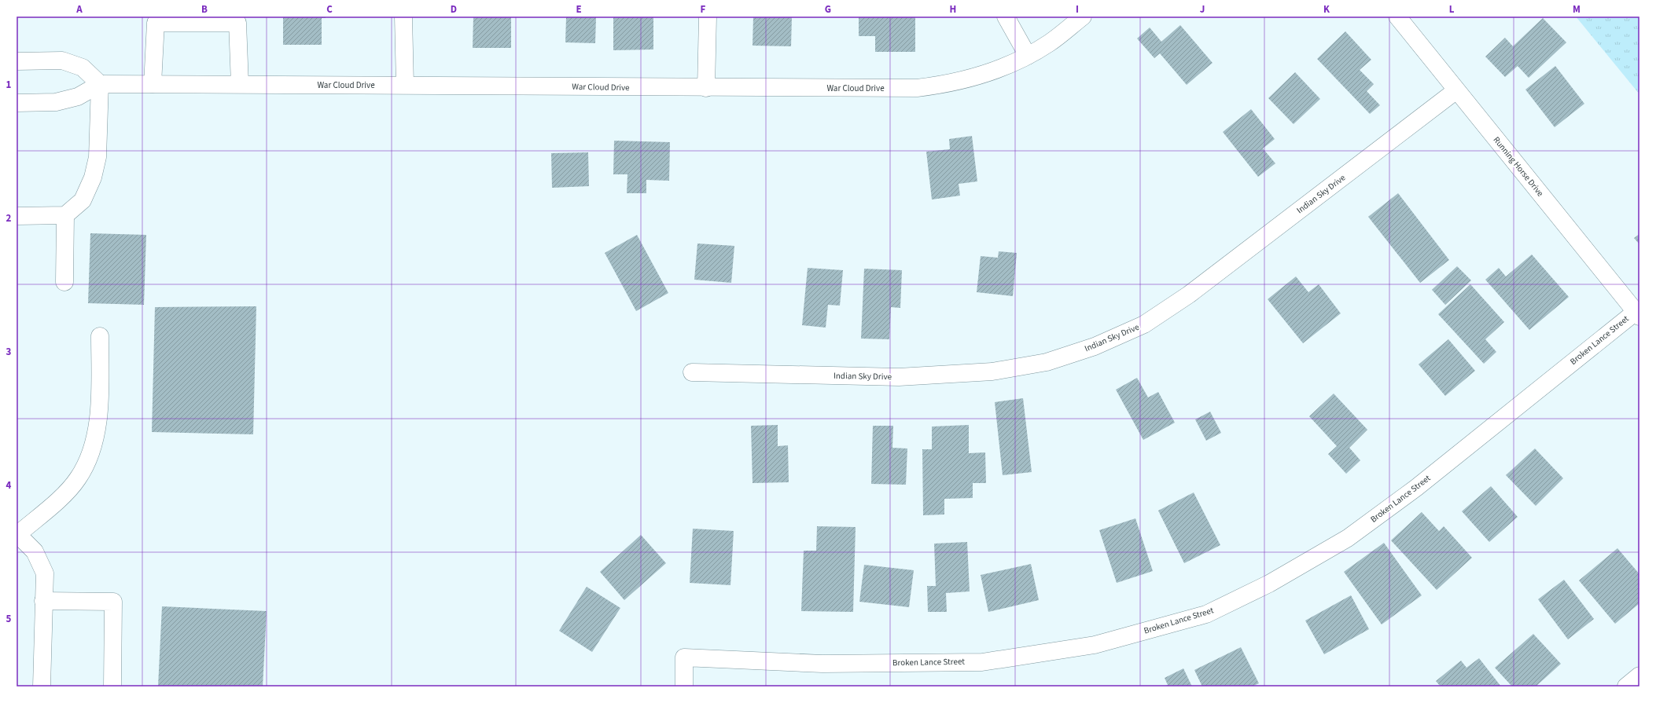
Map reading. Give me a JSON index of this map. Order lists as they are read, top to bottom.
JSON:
{
  "streets": {
    "street": [
      "War Cloud Drive",
      "Running Horse Drive",
      "Indian Sky Drive",
      "Broken Lance Street"
    ]
  },
  "crossings": [
    ["Running Horse Drive", "Indian Sky Drive"],
    ["Running Horse Drive", "Broken Lance Street"]
  ],
  "grid": {
    "columns": [
      "A",
      "B",
      "C",
      "D",
      "E",
      "F",
      "G",
      "H",
      "I",
      "J",
      "K",
      "L",
      "M"
    ],
    "rows": [
      "1",
      "2",
      "3",
      "4",
      "5"
    ]
  }
}
